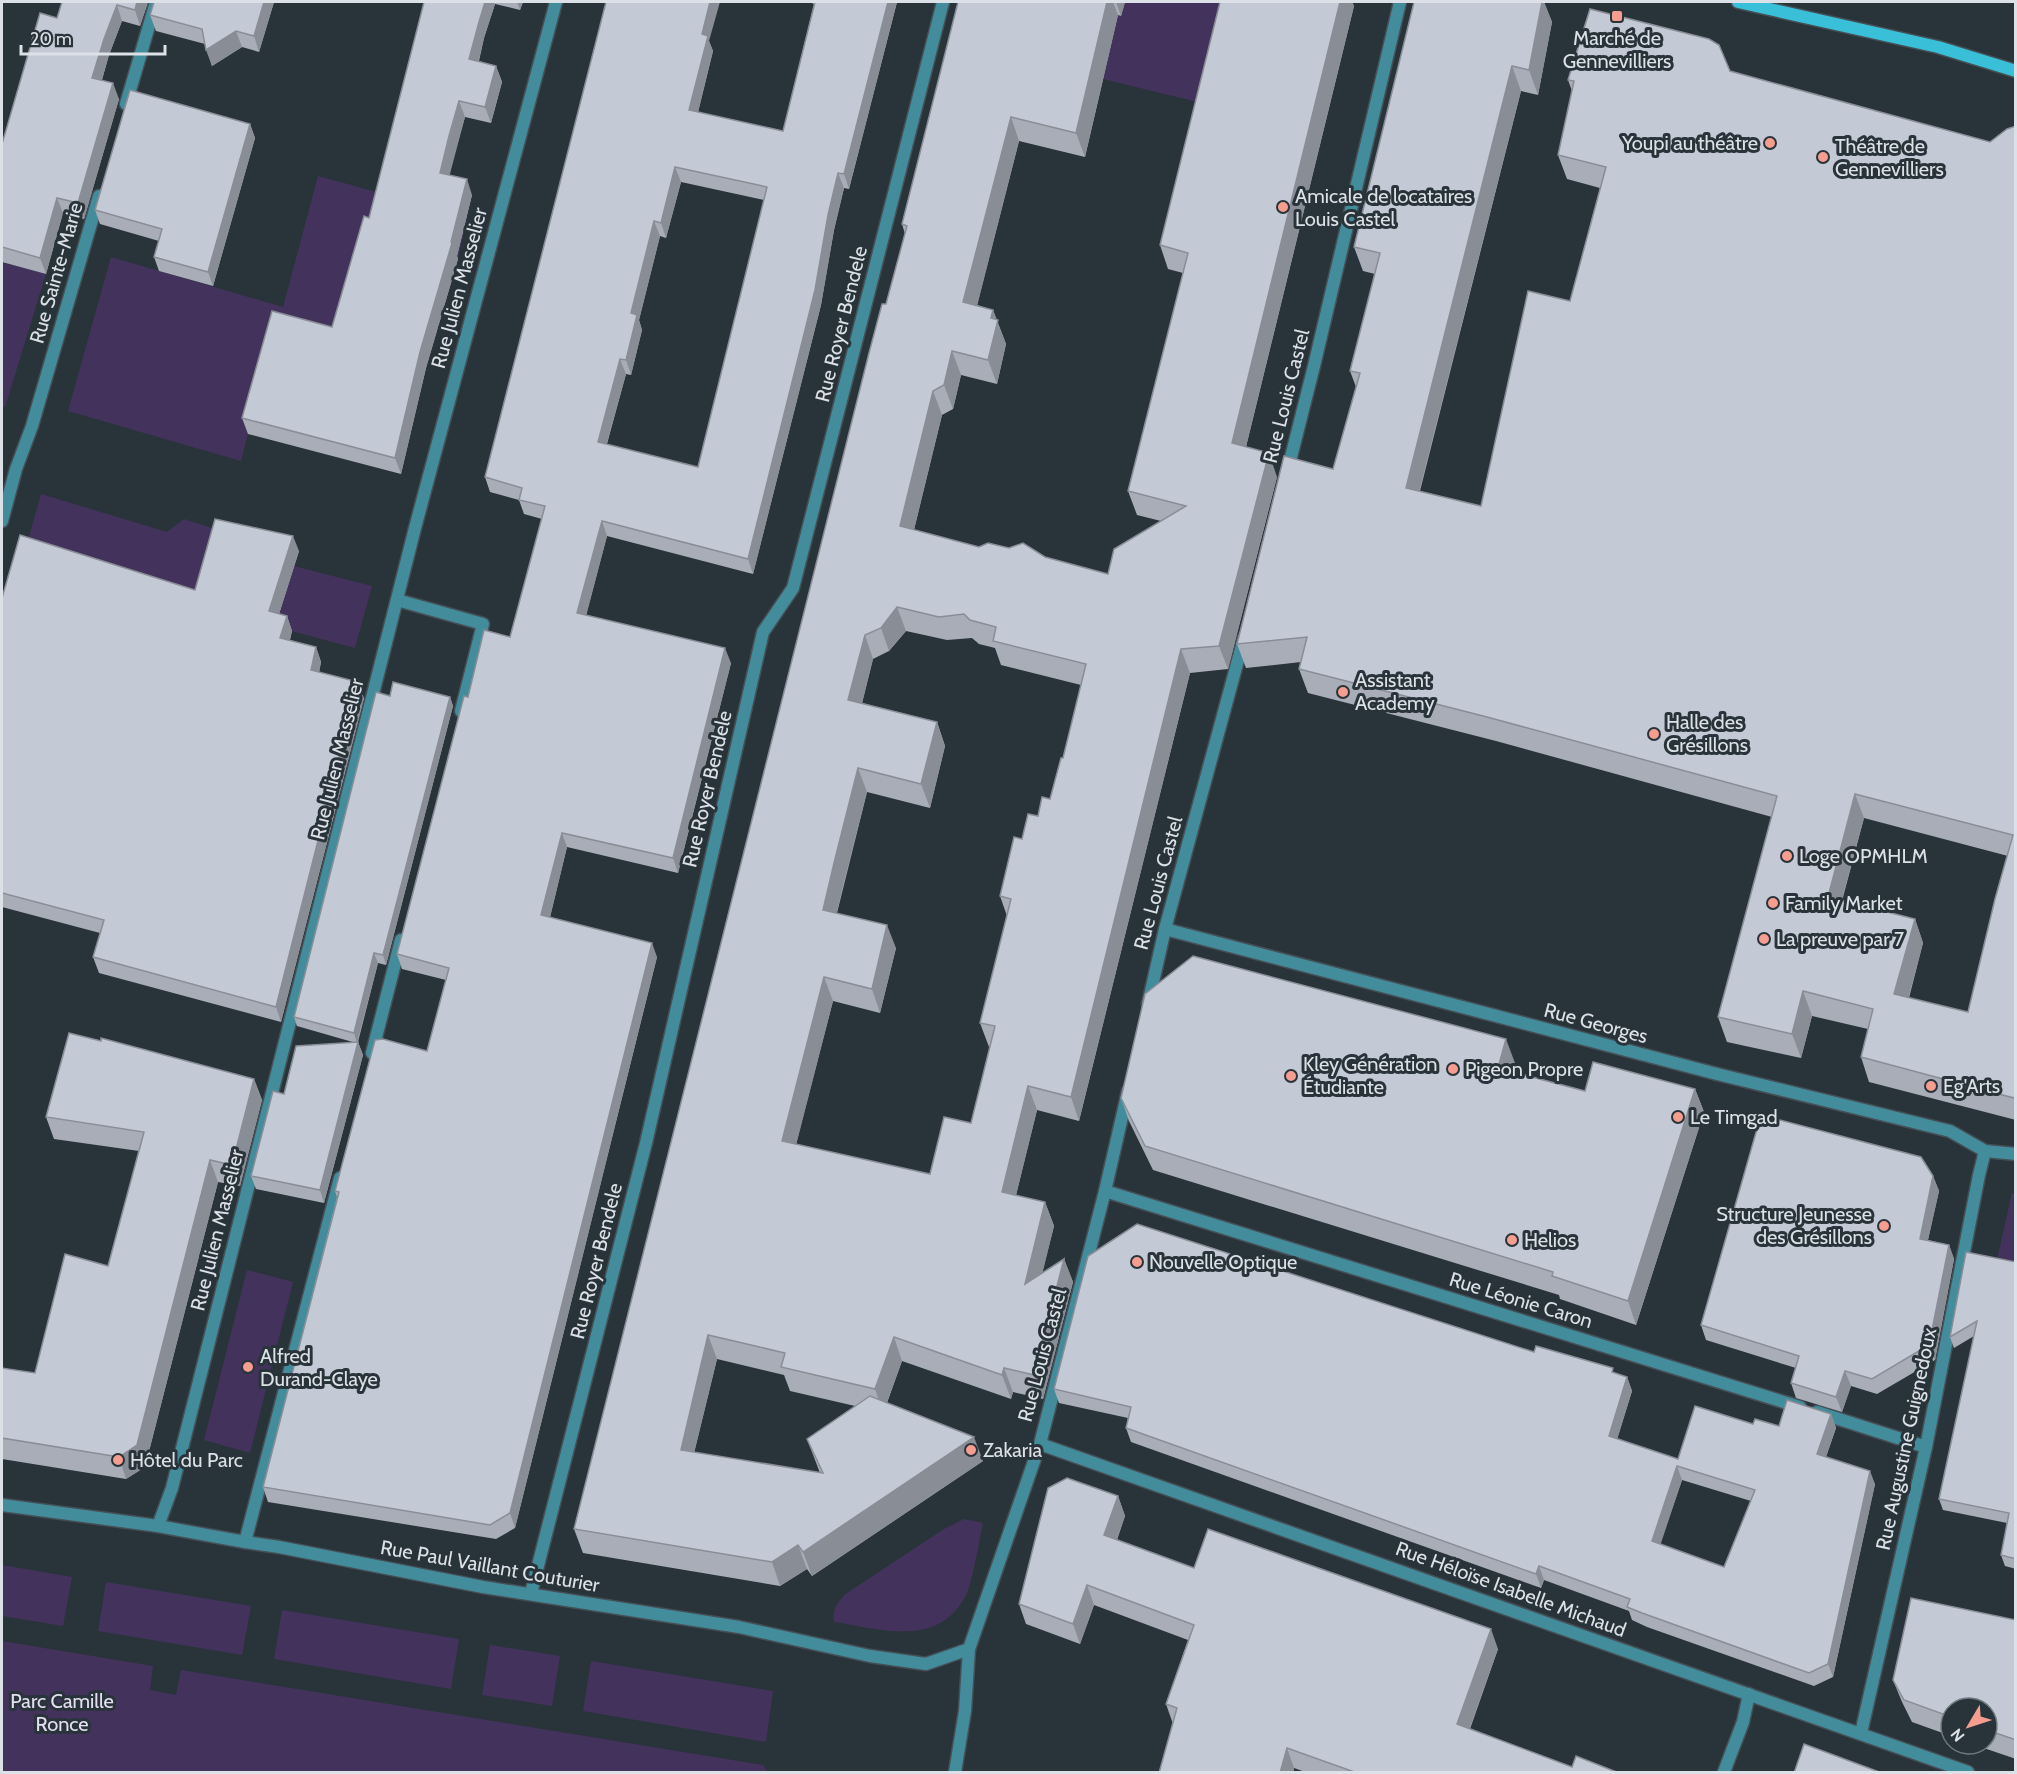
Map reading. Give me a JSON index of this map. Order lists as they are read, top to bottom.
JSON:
{
  "streets": {
    "street": [
      "Rue Sainte-Marie",
      "Rue Julien Masselier",
      "Rue Royer Bendele",
      "Rue Louis Castel",
      "Rue Georges",
      "Rue Léonie Caron",
      "Rue Augustine Guignedoux",
      "Rue Paul Vaillant Couturier",
      "Rue Héloïse Isabelle Michaud"
    ]
  },
  "crossings": [
    ["Rue Julien Masselier", "Rue Paul Vaillant Couturier"],
    ["Rue Royer Bendele", "Rue Paul Vaillant Couturier"],
    ["Rue Louis Castel", "Rue Georges"],
    ["Rue Louis Castel", "Rue Léonie Caron"],
    ["Rue Louis Castel", "Rue Paul Vaillant Couturier"],
    ["Rue Louis Castel", "Rue Héloïse Isabelle Michaud"],
    ["Rue Georges", "Rue Augustine Guignedoux"],
    ["Rue Léonie Caron", "Rue Augustine Guignedoux"],
    ["Rue Augustine Guignedoux", "Rue Héloïse Isabelle Michaud"]
  ],
  "parks": ["Parc Camille Ronce"],
  "places": {
    "transit": ["Marché de Gennevilliers"],
    "other": [
      "Youpi au théâtre",
      "Théâtre de Gennevilliers",
      "Amicale de locataires Louis Castel",
      "Assistant Academy",
      "Halle des Grésillons",
      "Loge OPMHLM",
      "Family Market",
      "La preuve par 7",
      "Pigeon Propre",
      "Kley Génération Étudiante",
      "Eg'Arts",
      "Le Timgad",
      "Structure Jeunesse des Grésillons",
      "Helios",
      "Nouvelle Optique",
      "Alfred Durand-Claye",
      "Zakaria",
      "Hôtel du Parc"
    ]
  },
  "scale_bar": "20 m",
  "north": "bottom left"
}
